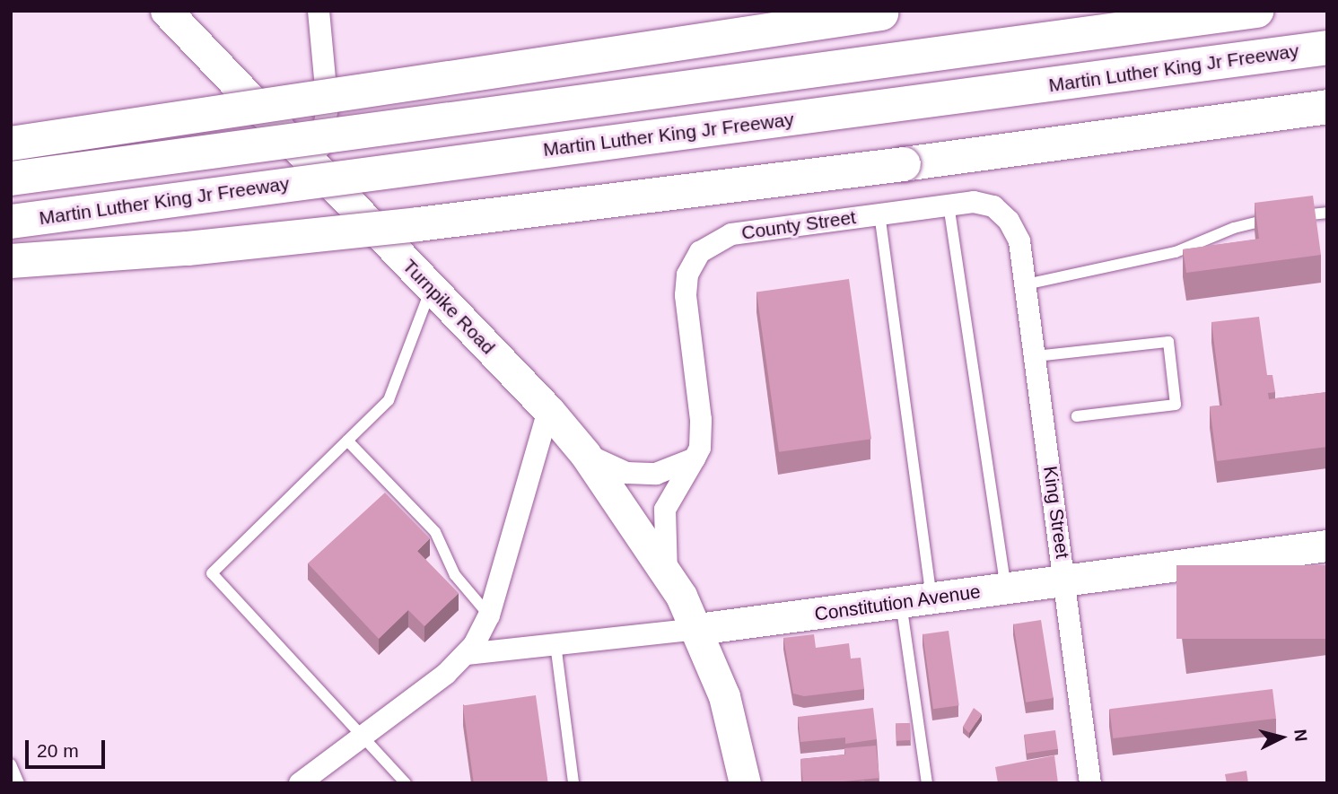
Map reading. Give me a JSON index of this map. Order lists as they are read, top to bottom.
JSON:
{
  "streets": {
    "highway": ["Martin Luther King Jr Freeway"],
    "street": [
      "County Street",
      "Turnpike Road",
      "King Street",
      "Constitution Avenue"
    ]
  },
  "crossings": [
    ["County Street", "Turnpike Road"],
    ["County Street", "King Street"],
    ["Turnpike Road", "Constitution Avenue"],
    ["King Street", "Constitution Avenue"]
  ],
  "scale_bar": "20 m",
  "north": "right"
}
